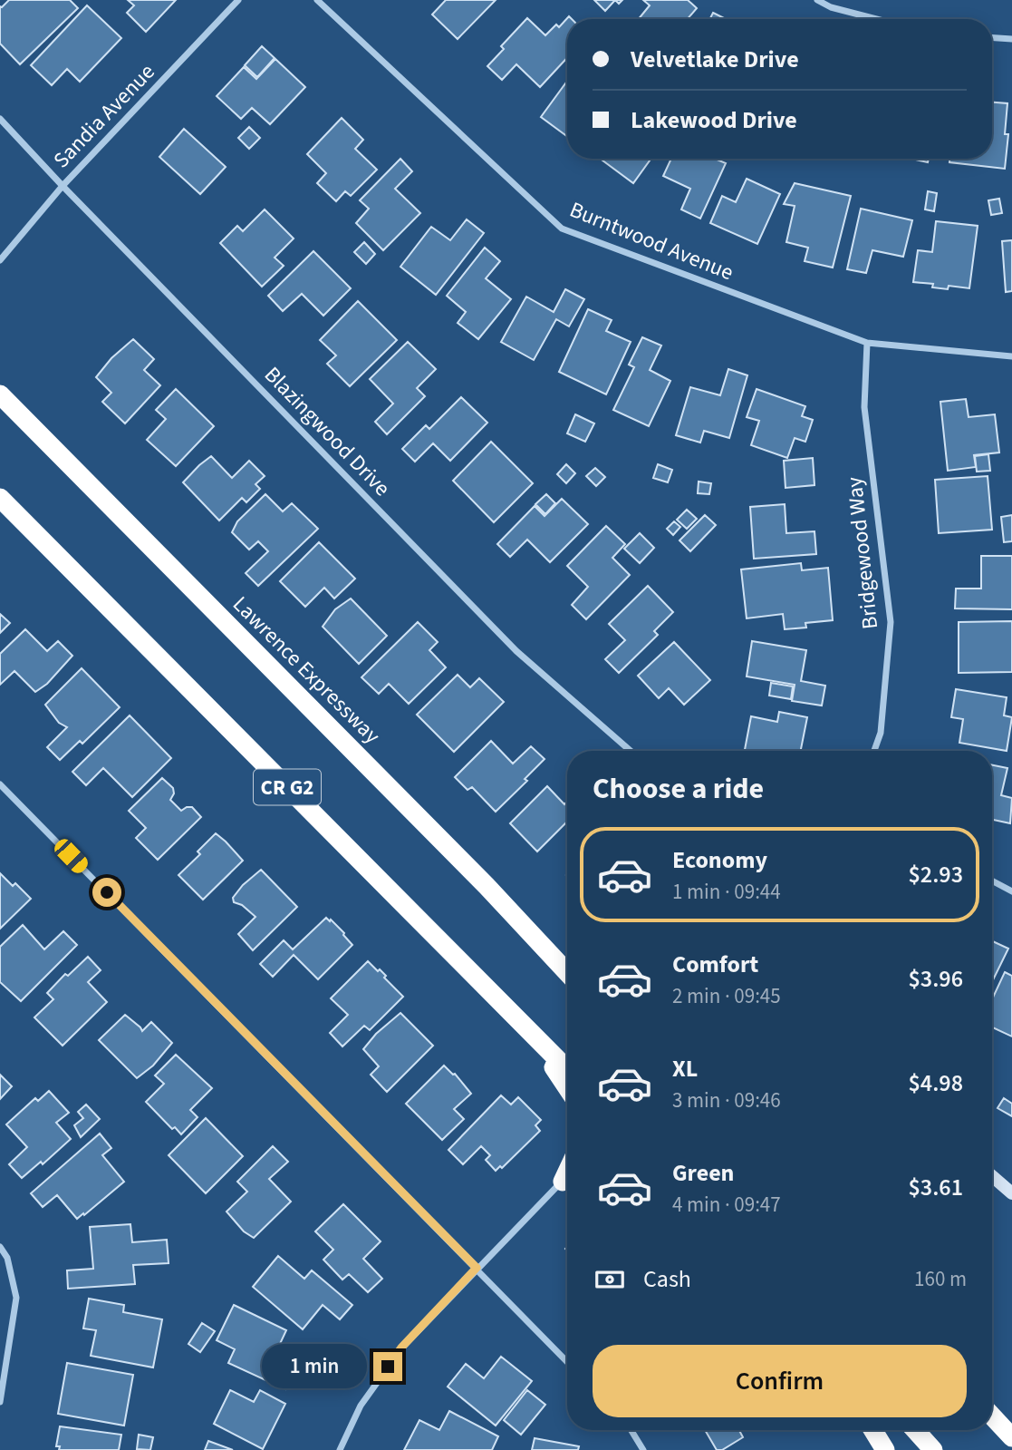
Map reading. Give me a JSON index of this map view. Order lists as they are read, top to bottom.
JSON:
{
  "streets": {
    "highway": ["Lawrence Expressway", "CR G2"],
    "street": [
      "Sandia Avenue",
      "Burntwood Avenue",
      "Blazingwood Drive",
      "Bridgewood Way"
    ]
  },
  "crossings": [
    ["Sandia Avenue", "Blazingwood Drive"],
    ["Burntwood Avenue", "Bridgewood Way"]
  ],
  "page": {
    "banner": ["Velvetlake Drive", "Lakewood Drive"],
    "heading": "Choose a ride",
    "list": [
      {
        "name": "Economy",
        "note": "1 min · 09:44",
        "value": "$2.93"
      },
      {
        "name": "Comfort",
        "note": "2 min · 09:45",
        "value": "$3.96"
      },
      {
        "name": "XL",
        "note": "3 min · 09:46",
        "value": "$4.98"
      },
      {
        "name": "Green",
        "note": "4 min · 09:47",
        "value": "$3.61"
      }
    ],
    "pay": ["Cash", "160 m"],
    "buttons": "Confirm",
    "bubble": "1 min"
  }
}
